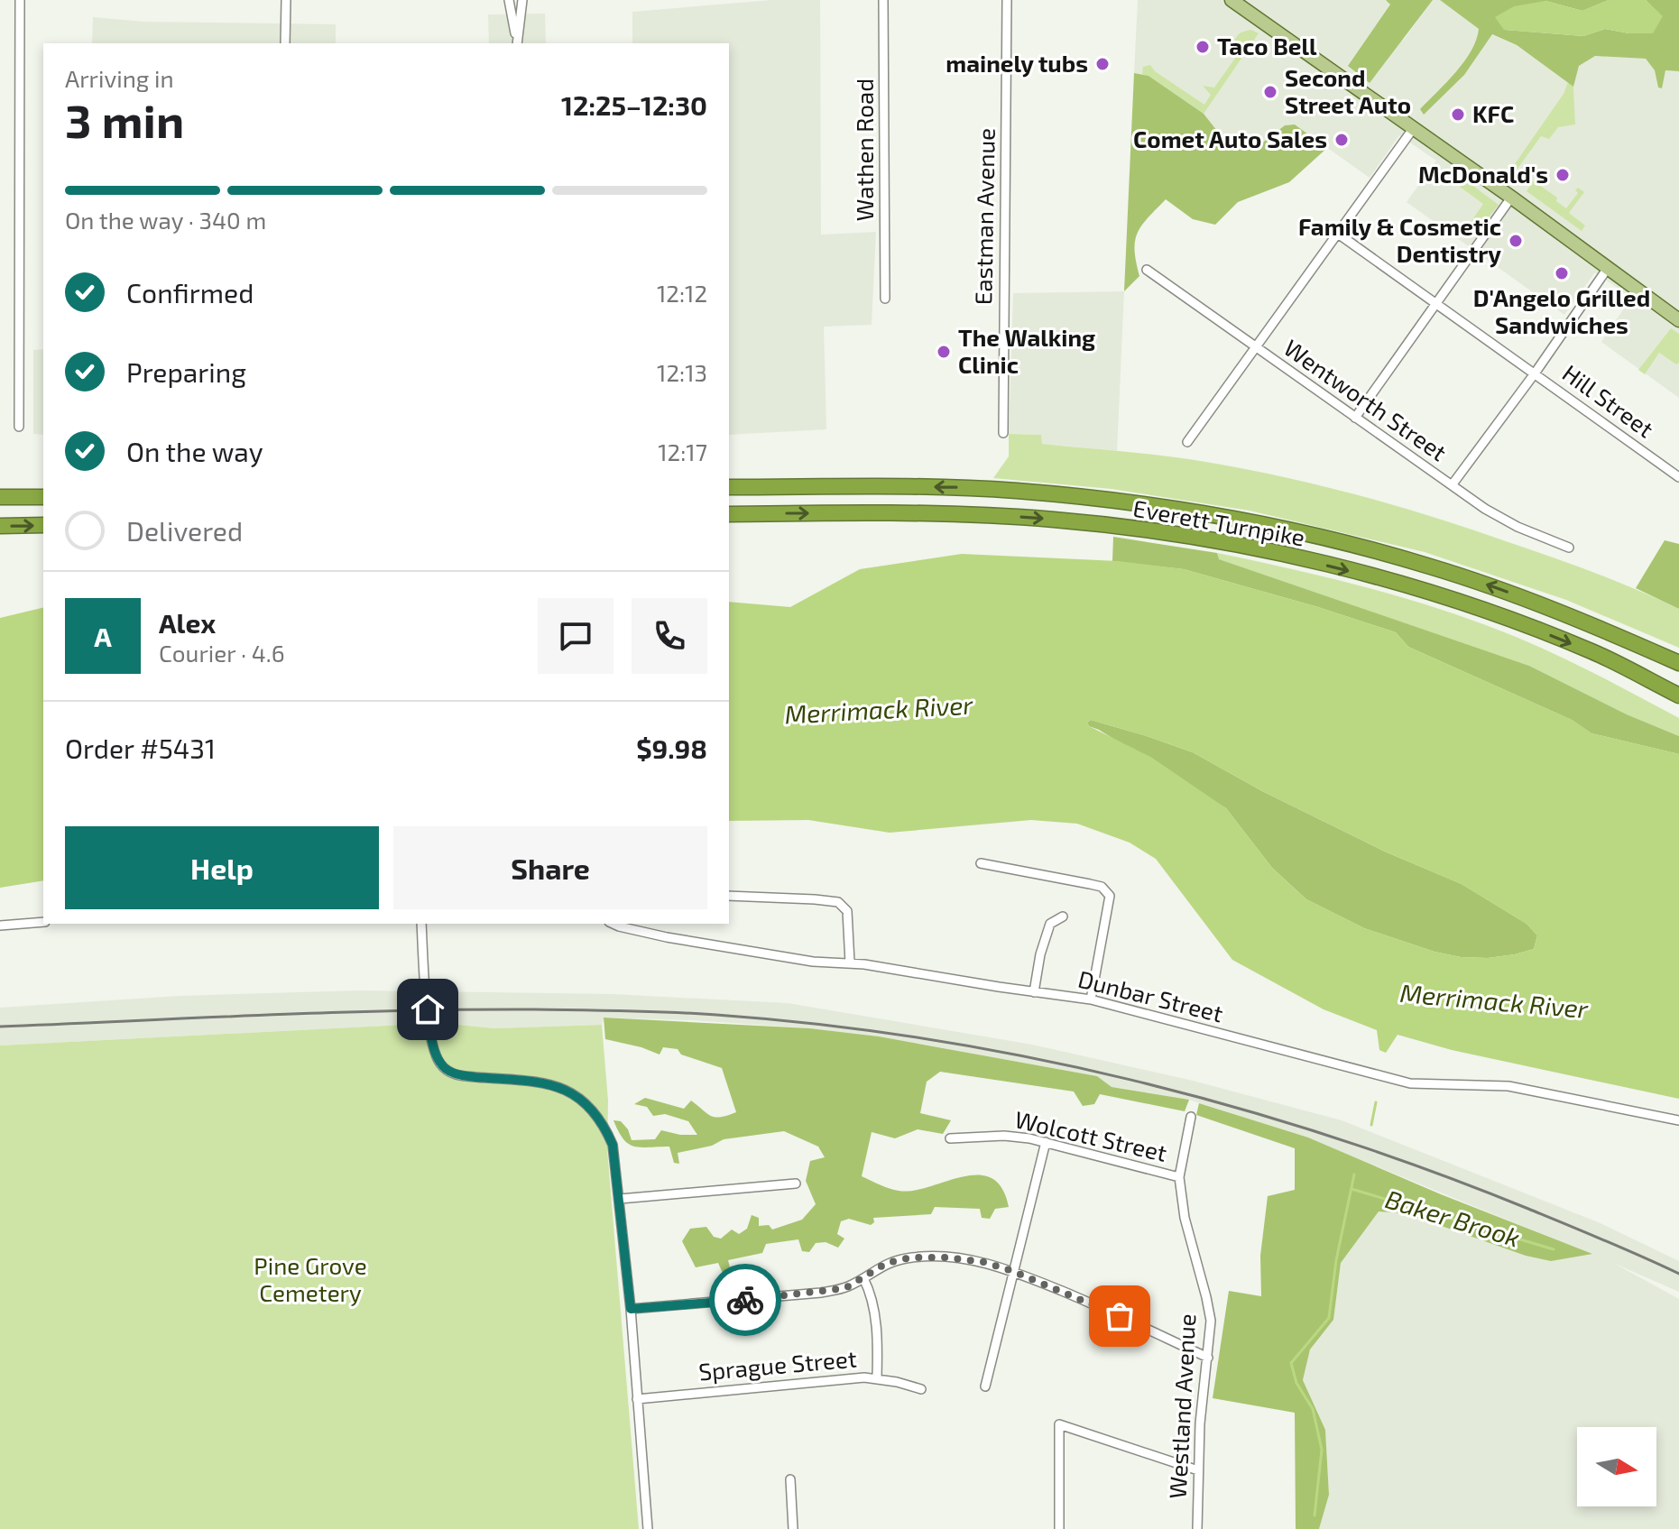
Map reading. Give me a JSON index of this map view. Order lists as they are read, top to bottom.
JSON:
{
  "streets": {
    "highway": ["Everett Turnpike"],
    "street": [
      "Wathen Road",
      "Eastman Avenue",
      "Wentworth Street",
      "Hill Street",
      "Dunbar Street",
      "Wolcott Street",
      "Sprague Street",
      "Westland Avenue"
    ]
  },
  "crossings": [
    ["Wolcott Street", "Westland Avenue"]
  ],
  "water": ["Merrimack River", "Baker Brook"],
  "parks": ["Pine Grove Cemetery"],
  "places": [
    "Taco Bell",
    "mainely tubs",
    "Second Street Auto",
    "KFC",
    "Comet Auto Sales",
    "McDonald's",
    "Family & Cosmetic Dentistry",
    "D'Angelo Grilled Sandwiches",
    "The Walking Clinic"
  ],
  "north": "right",
  "page": {
    "heading": ["3 min", "Arriving in", "12:25–12:30"],
    "panel": [
      "Alex",
      "Courier · 4.6",
      "Order #5431",
      "$9.98"
    ],
    "bar": "On the way · 340 m",
    "list": [
      ["Confirmed", "12:12"],
      ["Preparing", "12:13"],
      ["On the way", "12:17"],
      "Delivered"
    ],
    "round": "A",
    "buttons": ["Help", "Share"]
  }
}
